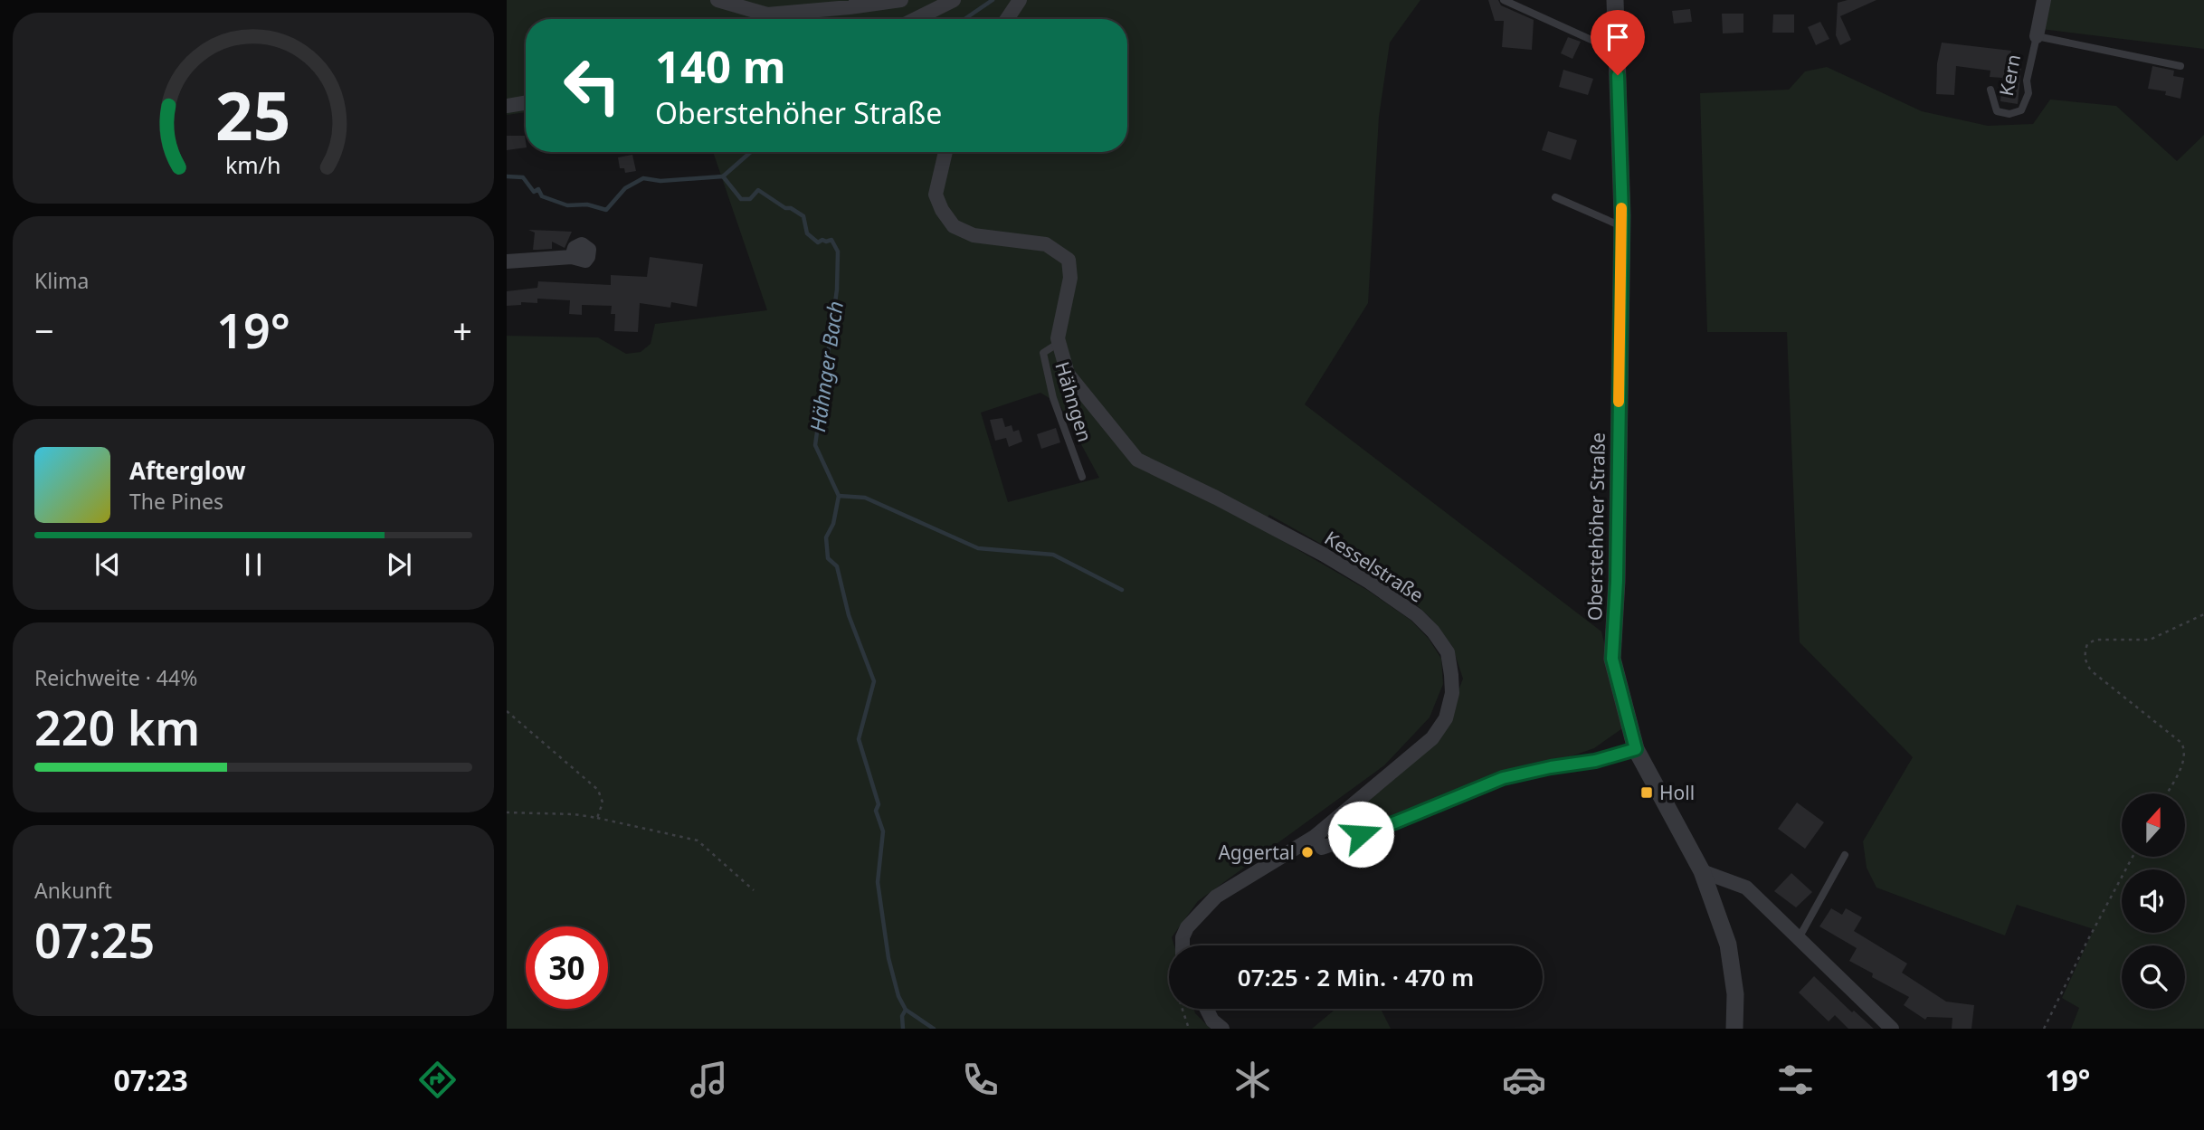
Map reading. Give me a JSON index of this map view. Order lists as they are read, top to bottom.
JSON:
{
  "streets": {
    "street": ["Kern", "Oberstehöher Straße", "Kesselstraße"],
    "lane": ["Hähngen"]
  },
  "crossings": [
    ["Hähngen", "Kesselstraße"]
  ],
  "water": ["Hähnger Bach"],
  "places": {
    "transit": ["Holl"],
    "other": ["Aggertal"]
  },
  "north": "top",
  "page": {
    "turn": ["140 m", "Oberstehöher Straße"],
    "tile": [
      "Klima",
      ["Reichweite · 44%", "220 km"],
      ["Ankunft", "07:25"]
    ],
    "heat": ["−", "19°", "+"],
    "song": ["Afterglow", "The Pines"],
    "limit": "30",
    "trip": "07:25 · 2 Min. · 470 m",
    "tabs": ["07:23", "19°"],
    "gauge": ["25", "km/h"]
  }
}
